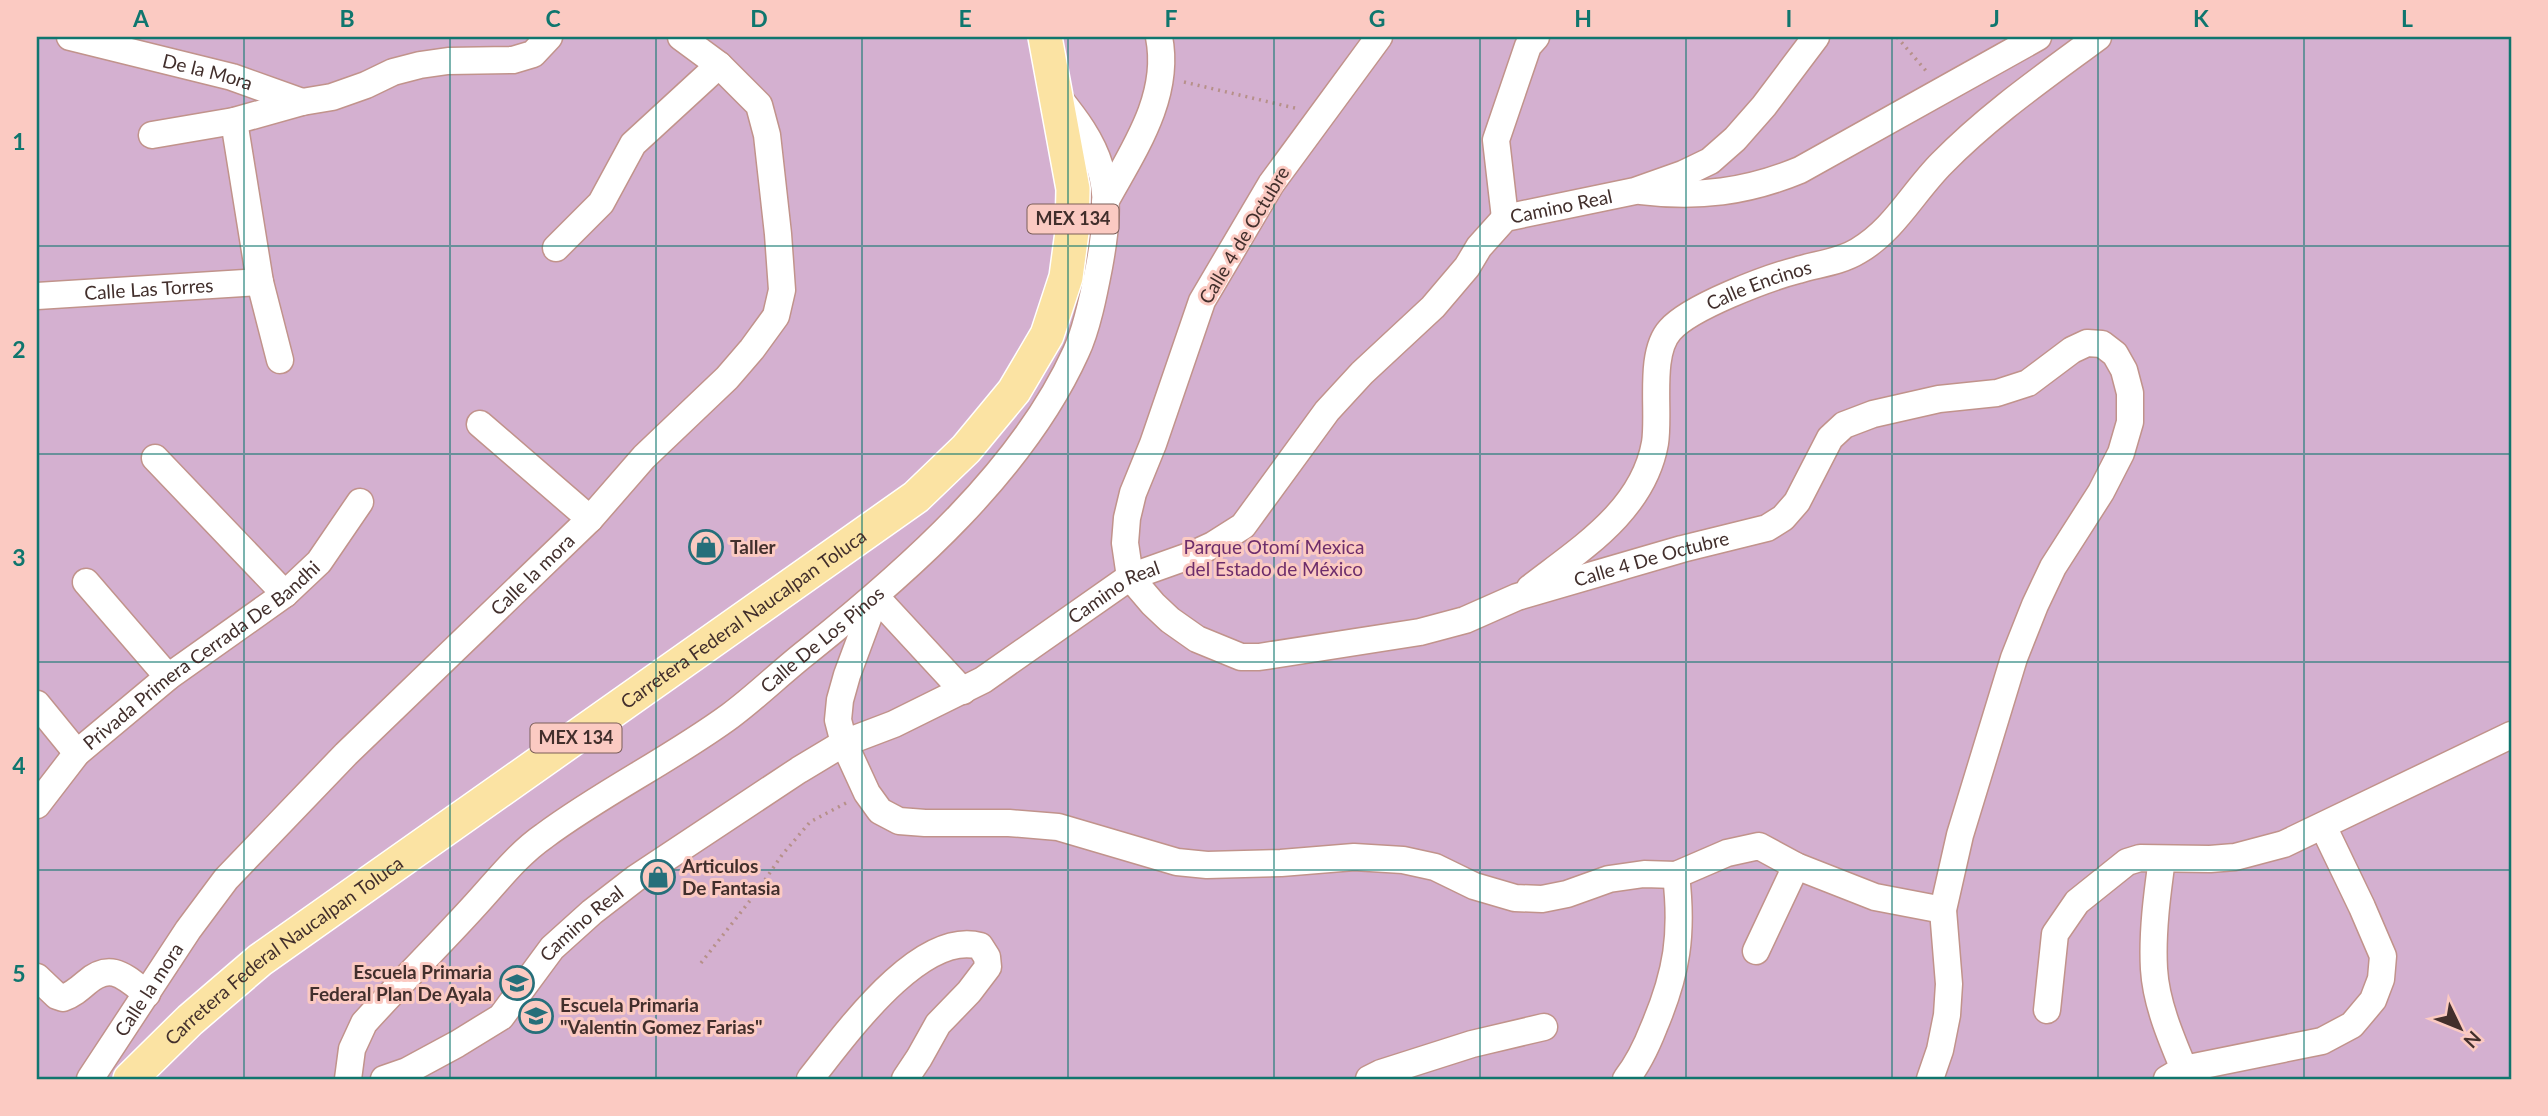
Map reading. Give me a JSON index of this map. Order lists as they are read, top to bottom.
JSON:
{
  "streets": {
    "main road": ["MEX 134", "Carretera Federal Naucalpan Toluca"],
    "street": [
      "De la Mora",
      "Camino Real",
      "Calle 4 de Octubre",
      "Calle Encinos",
      "Calle Las Torres",
      "Calle 4 De Octubre",
      "Calle la mora",
      "Calle De Los Pinos",
      "Privada Primera Cerrada De Bandhi"
    ]
  },
  "crossings": [
    ["Camino Real", "Calle 4 de Octubre"],
    ["Camino Real", "Calle 4 De Octubre"],
    ["Calle 4 de Octubre", "Calle 4 De Octubre"],
    ["Calle Encinos", "Calle 4 De Octubre"],
    ["Carretera Federal Naucalpan Toluca", "Calle De Los Pinos"]
  ],
  "parks": ["Parque Otomí Mexica del Estado de México"],
  "places": {
    "shop": ["Taller", "Articulos De Fantasia"],
    "school or university": ["Escuela Primaria Federal Plan De Ayala", "Escuela Primaria \"Valentin Gomez Farias\""]
  },
  "north": "bottom right",
  "grid": {
    "columns": [
      "A",
      "B",
      "C",
      "D",
      "E",
      "F",
      "G",
      "H",
      "I",
      "J",
      "K",
      "L"
    ],
    "rows": [
      "1",
      "2",
      "3",
      "4",
      "5"
    ]
  }
}
